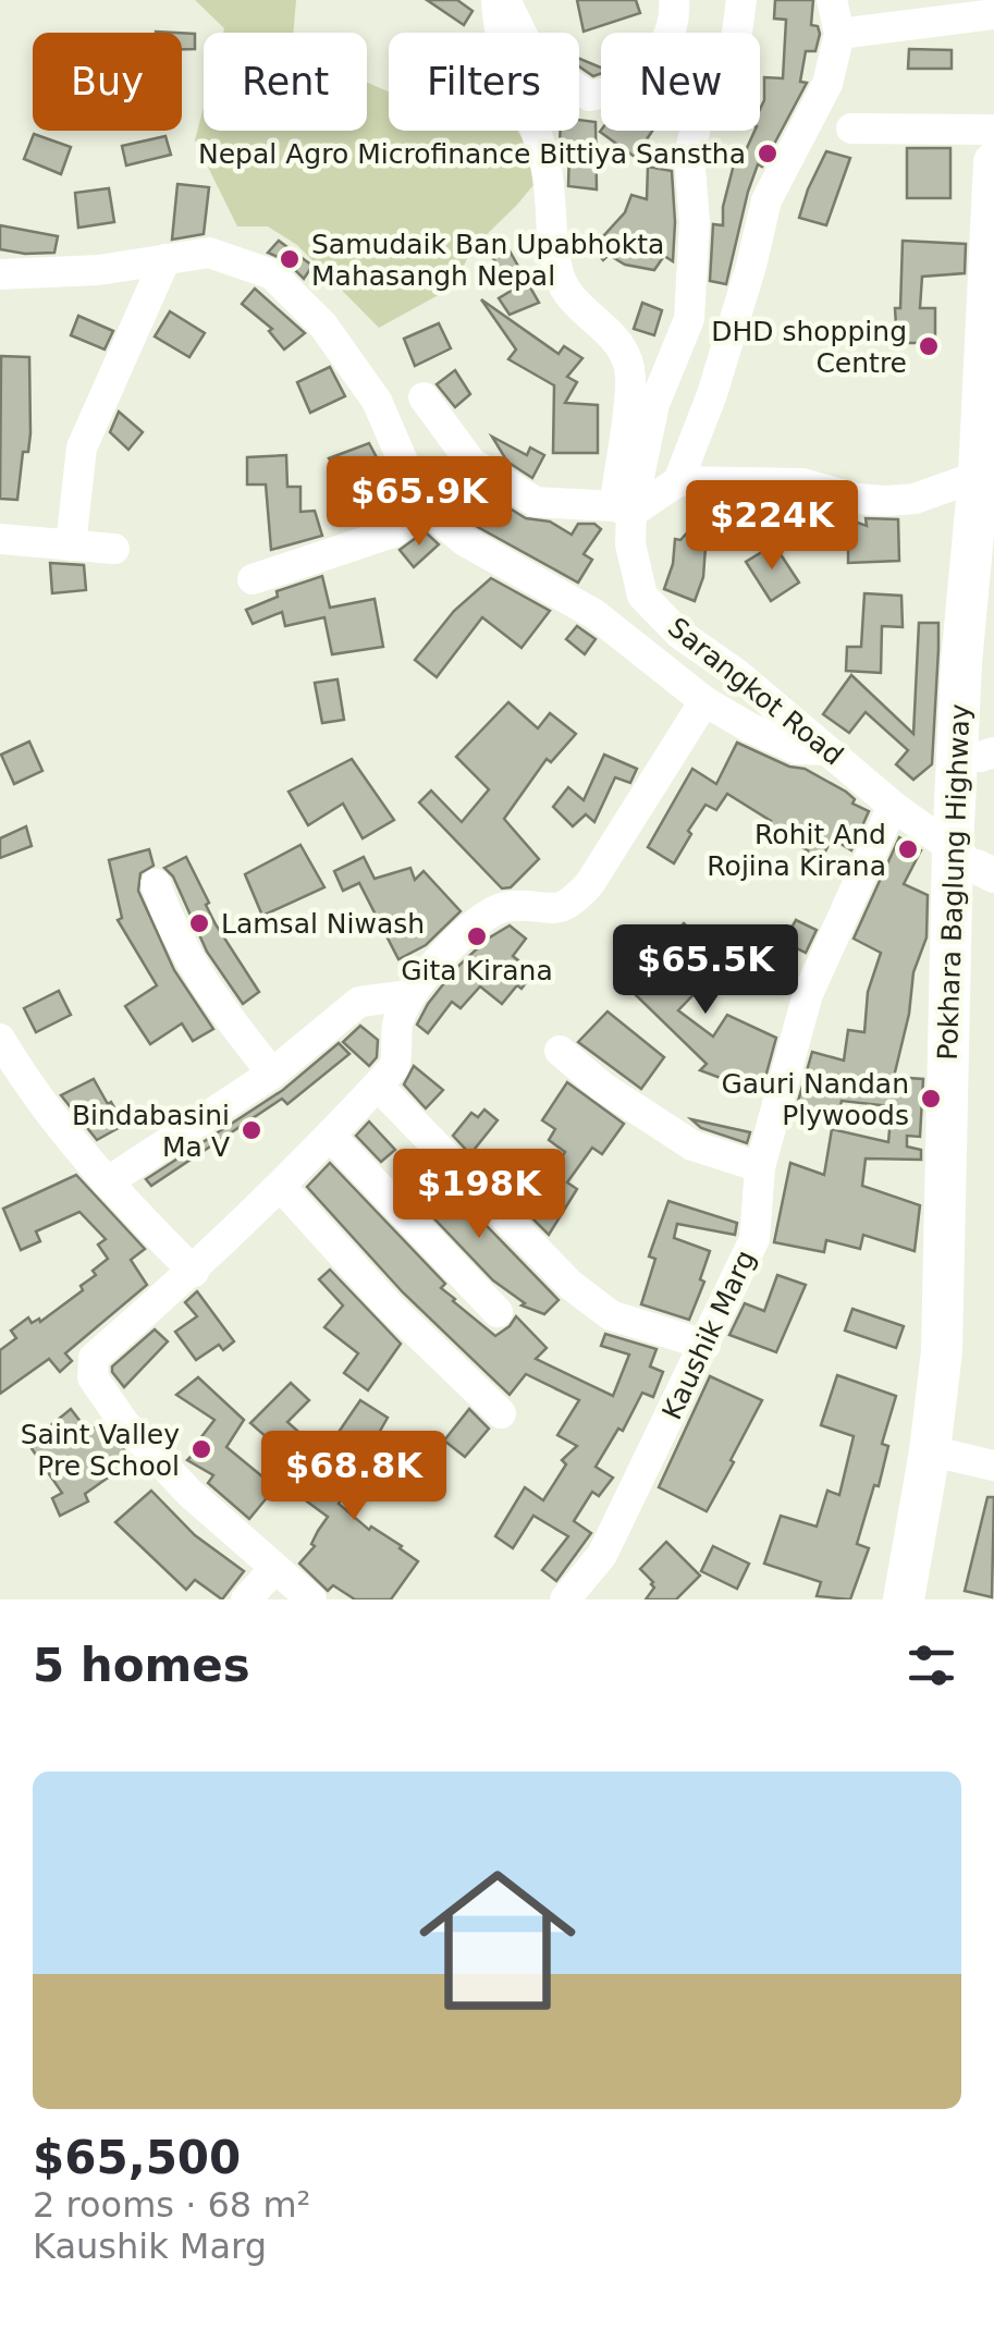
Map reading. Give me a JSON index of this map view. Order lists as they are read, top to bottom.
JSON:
{
  "streets": {
    "highway": ["Pokhara Baglung Highway"],
    "street": ["Sarangkot Road", "Kaushik Marg"]
  },
  "crossings": [
    ["Sarangkot Road", "Pokhara Baglung Highway"],
    ["Sarangkot Road", "Kaushik Marg"]
  ],
  "places": [
    "Nepal Agro Microfinance Bittiya Sanstha",
    "Samudaik Ban Upabhokta Mahasangh Nepal",
    "DHD shopping Centre",
    "Rohit And Rojina Kirana",
    "Lamsal Niwash",
    "Gita Kirana",
    "Gauri Nandan Plywoods",
    "Bindabasini Ma V",
    "Saint Valley Pre School"
  ],
  "page": {
    "chip": [
      "Buy",
      "Rent",
      "Filters",
      "New"
    ],
    "price": [
      "$65.9K",
      "$224K",
      "$65.5K",
      "$198K",
      "$68.8K"
    ],
    "heading": "5 homes",
    "list": [
      {
        "name": "$65,500",
        "note": "2 rooms · 68 m² · Kaushik Marg"
      }
    ]
  }
}
